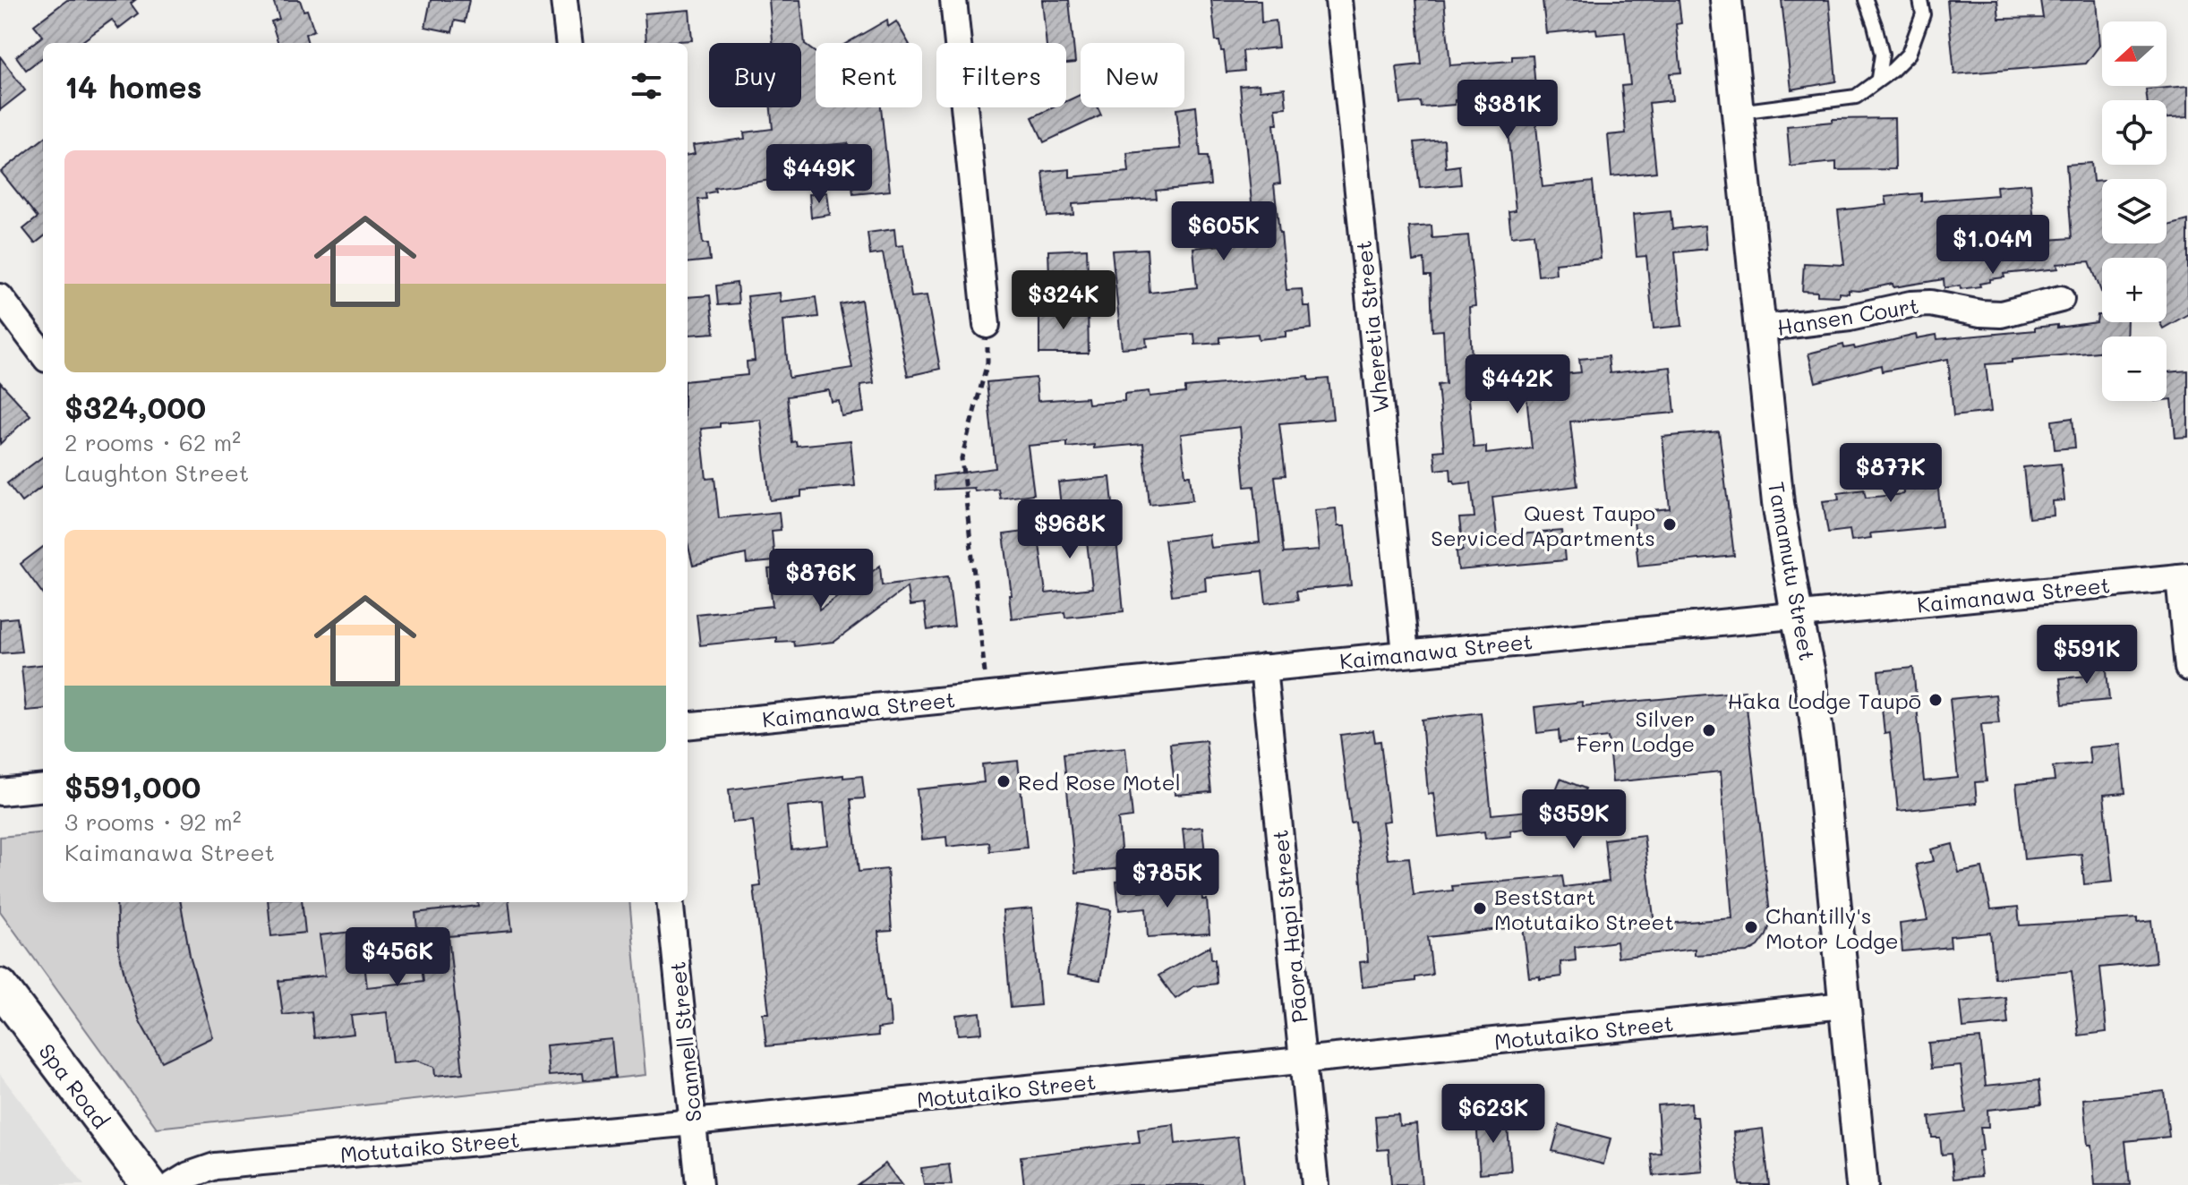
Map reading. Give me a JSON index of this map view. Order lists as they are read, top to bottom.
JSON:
{
  "streets": {
    "main road": ["Spa Road"],
    "street": [
      "Hansen Court",
      "Wheretia Street",
      "Tamamutu Street",
      "Kaimanawa Street",
      "Pāora Hapi Street",
      "Motutaiko Street",
      "Scannell Street"
    ]
  },
  "crossings": [
    ["Hansen Court", "Tamamutu Street"],
    ["Wheretia Street", "Kaimanawa Street"],
    ["Tamamutu Street", "Kaimanawa Street"],
    ["Tamamutu Street", "Motutaiko Street"],
    ["Kaimanawa Street", "Pāora Hapi Street"],
    ["Pāora Hapi Street", "Motutaiko Street"],
    ["Motutaiko Street", "Scannell Street"]
  ],
  "places": [
    "Quest Taupo Serviced Apartments",
    "Haka Lodge Taupō",
    "Silver Fern Lodge",
    "Red Rose Motel",
    "BestStart Motutaiko Street",
    "Chantilly's Motor Lodge"
  ],
  "north": "left",
  "page": {
    "map_buttons": ["+", "−"],
    "chip": [
      "Buy",
      "Rent",
      "Filters",
      "New"
    ],
    "heading": "14 homes",
    "price": [
      "$381K",
      "$449K",
      "$605K",
      "$1.04M",
      "$324K",
      "$442K",
      "$877K",
      "$968K",
      "$876K",
      "$591K",
      "$359K",
      "$785K",
      "$456K",
      "$623K"
    ],
    "list": [
      {
        "name": "$324,000",
        "note": "2 rooms · 62 m² · Laughton Street"
      },
      {
        "name": "$591,000",
        "note": "3 rooms · 92 m² · Kaimanawa Street"
      }
    ]
  }
}
